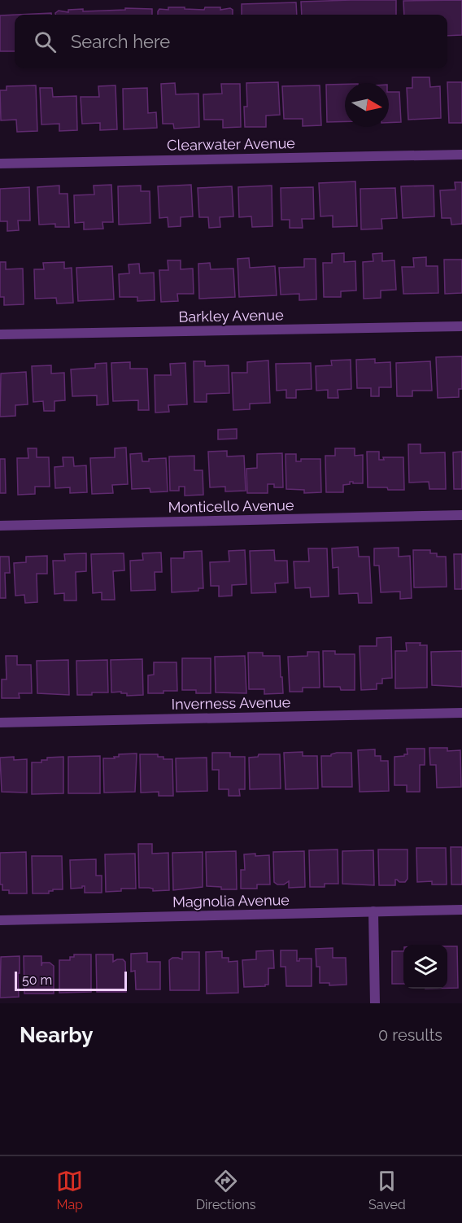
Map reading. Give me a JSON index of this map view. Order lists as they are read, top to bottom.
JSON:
{
  "streets": {
    "street": [
      "Clearwater Avenue",
      "Barkley Avenue",
      "Monticello Avenue",
      "Inverness Avenue",
      "Magnolia Avenue"
    ]
  },
  "scale_bar": "50 m",
  "north": "right",
  "page": {
    "search": "Search here",
    "scale": "50 m",
    "heading": ["Nearby", "0 results"],
    "nav": ["Map", "Directions", "Saved"]
  }
}
